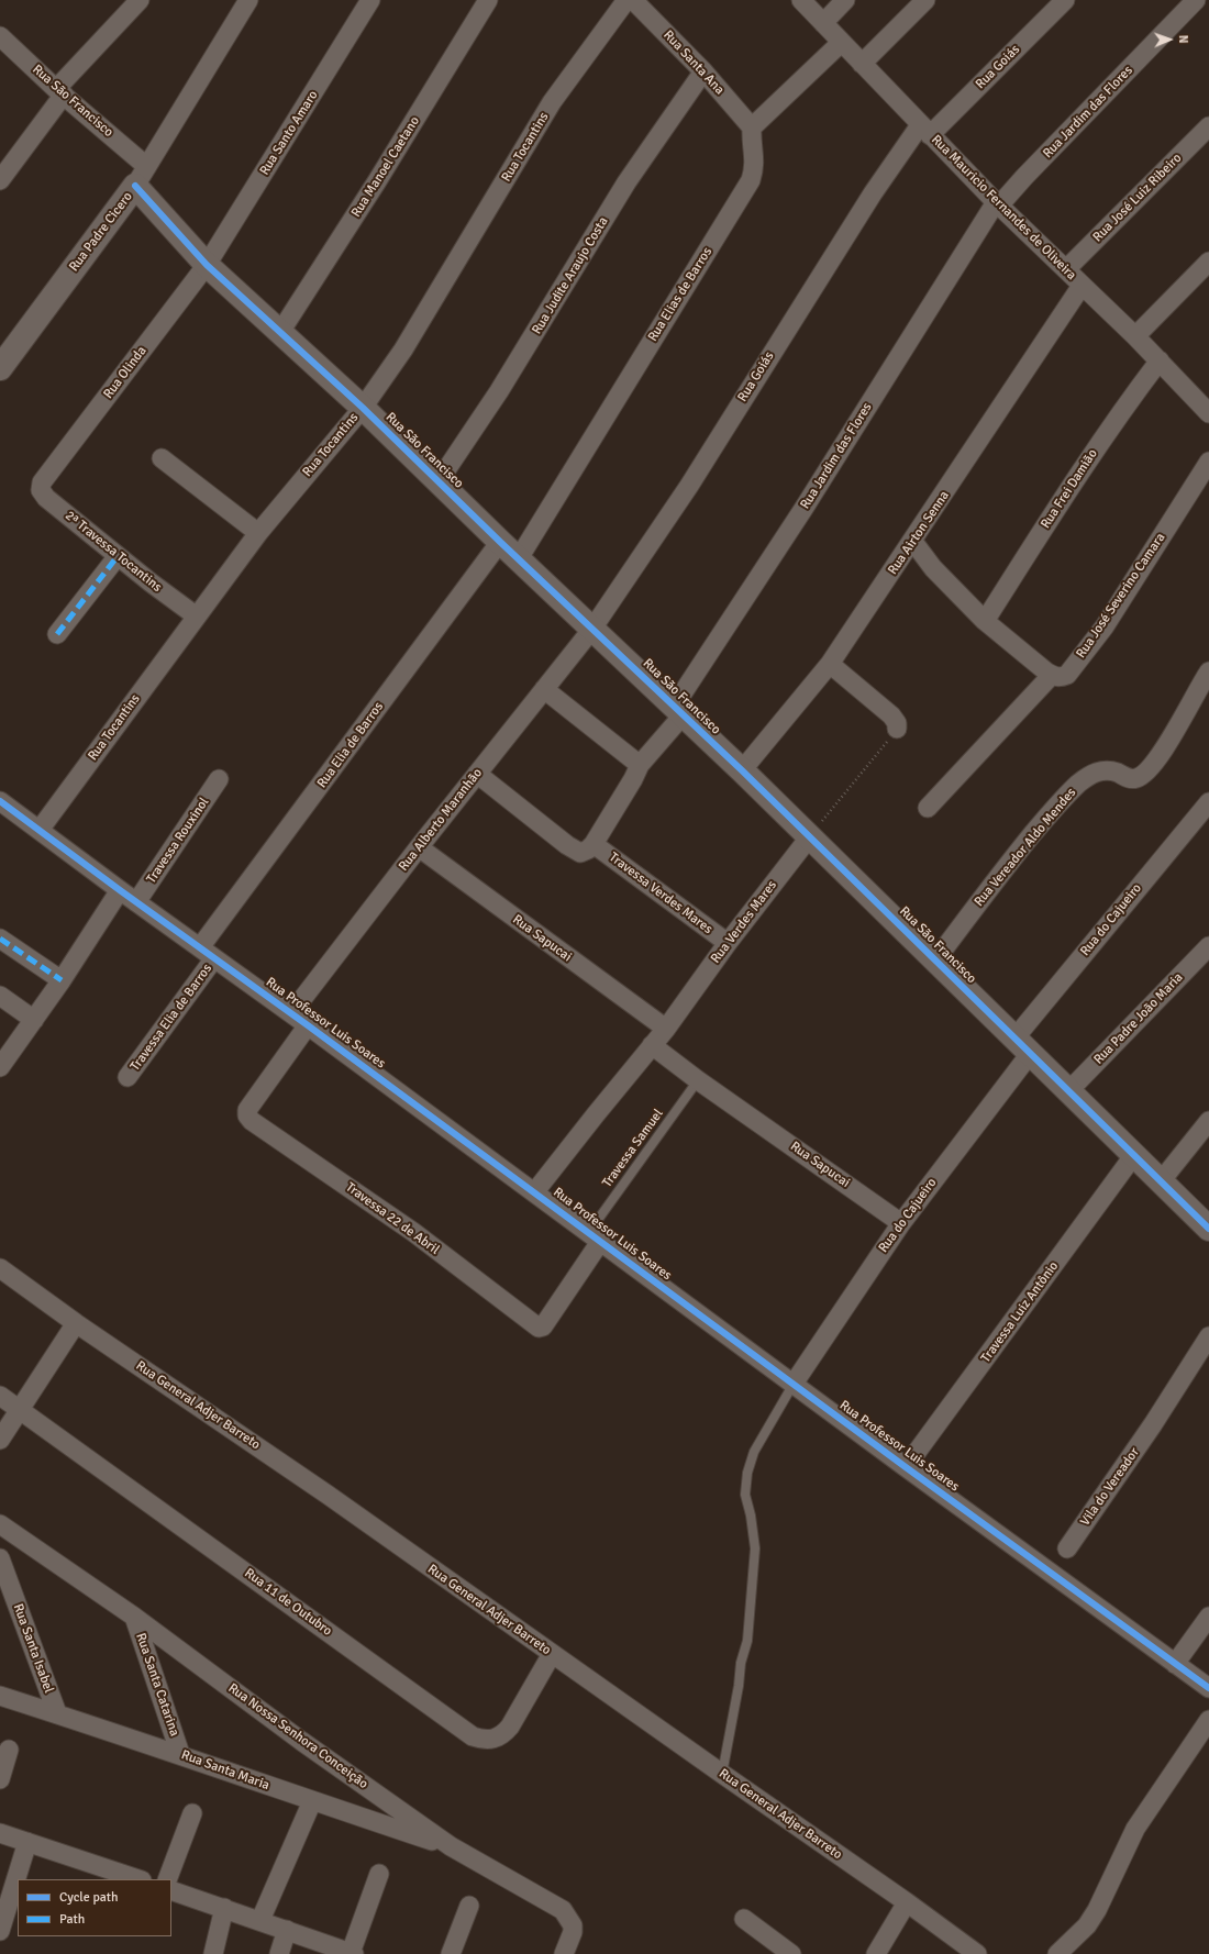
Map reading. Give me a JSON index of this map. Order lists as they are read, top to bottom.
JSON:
{
  "streets": {
    "street": [
      "Rua Santa Ana",
      "Rua Goiás",
      "Rua São Francisco",
      "Rua Jardim das Flores",
      "Rua Santo Amaro",
      "Rua Tocantins",
      "Rua Manoel Caetano",
      "Rua José Luiz Ribeiro",
      "Rua Mauricio Fernandes de Oliveira",
      "Rua Padre Cicero",
      "Rua Judite Araujo Costa",
      "Rua Elias de Barros",
      "Rua Olinda",
      "Rua Frei Damião",
      "Rua Airton Senna",
      "2ª Travessa Tocantins",
      "Rua José Severino Camara",
      "Rua Elia de Barros",
      "Rua Alberto Maranhão",
      "Travessa Rouxinol",
      "Rua Vereador Aldo Mendes",
      "Travessa Verdes Mares",
      "Rua do Cajueiro",
      "Rua Verdes Mares",
      "Rua Sapucai",
      "Travessa Elia de Barros",
      "Rua Padre João Maria",
      "Rua Professor Luis Soares",
      "Travessa 22 de Abril",
      "Travessa Luiz Antônio",
      "Rua General Adjer Barreto",
      "Vila do Vereador",
      "Rua 11 de Outubro",
      "Rua Santa Isabel",
      "Rua Santa Catarina",
      "Rua Nossa Senhora Conceição",
      "Rua Santa Maria"
    ],
    "lane": ["Travessa Samuel"]
  },
  "crossings": [
    ["Rua Santa Ana", "Rua Judite Araujo Costa"],
    ["Rua Santa Ana", "Rua Elias de Barros"],
    ["Rua Goiás", "Rua São Francisco"],
    ["Rua Goiás", "Rua Mauricio Fernandes de Oliveira"],
    ["Rua Goiás", "Rua Alberto Maranhão"],
    ["Rua São Francisco", "Rua Jardim das Flores"],
    ["Rua São Francisco", "Rua Santo Amaro"],
    ["Rua São Francisco", "Rua Tocantins"],
    ["Rua São Francisco", "Rua Manoel Caetano"],
    ["Rua São Francisco", "Rua Padre Cicero"],
    ["Rua São Francisco", "Rua Judite Araujo Costa"],
    ["Rua São Francisco", "Rua Elias de Barros"],
    ["Rua São Francisco", "Rua Olinda"],
    ["Rua São Francisco", "Rua Airton Senna"],
    ["Rua São Francisco", "Rua Elia de Barros"],
    ["Rua São Francisco", "Rua Alberto Maranhão"],
    ["Rua São Francisco", "Rua Vereador Aldo Mendes"],
    ["Rua São Francisco", "Rua do Cajueiro"],
    ["Rua São Francisco", "Rua Verdes Mares"],
    ["Rua São Francisco", "Rua Padre João Maria"],
    ["Rua São Francisco", "Travessa Luiz Antônio"],
    ["Rua Jardim das Flores", "Rua Mauricio Fernandes de Oliveira"],
    ["Rua Jardim das Flores", "Travessa Verdes Mares"],
    ["Rua Santo Amaro", "Rua Olinda"],
    ["Rua Tocantins", "2ª Travessa Tocantins"],
    ["Rua Tocantins", "Rua Professor Luis Soares"],
    ["Rua José Luiz Ribeiro", "Rua Mauricio Fernandes de Oliveira"],
    ["Rua Mauricio Fernandes de Oliveira", "Rua Frei Damião"],
    ["Rua Mauricio Fernandes de Oliveira", "Rua Airton Senna"],
    ["Rua Olinda", "2ª Travessa Tocantins"],
    ["Rua Elia de Barros", "Travessa Elia de Barros"],
    ["Rua Elia de Barros", "Rua Professor Luis Soares"],
    ["Rua Alberto Maranhão", "Rua Sapucai"],
    ["Rua Alberto Maranhão", "Rua Professor Luis Soares"],
    ["Travessa Rouxinol", "Rua Professor Luis Soares"],
    ["Travessa Verdes Mares", "Rua Verdes Mares"],
    ["Rua do Cajueiro", "Rua Sapucai"],
    ["Rua do Cajueiro", "Rua Professor Luis Soares"],
    ["Rua Verdes Mares", "Rua Sapucai"],
    ["Rua Verdes Mares", "Rua Professor Luis Soares"],
    ["Rua Sapucai", "Travessa Samuel"],
    ["Travessa Elia de Barros", "Rua Professor Luis Soares"],
    ["Rua Professor Luis Soares", "Travessa Samuel"],
    ["Rua Professor Luis Soares", "Travessa 22 de Abril"],
    ["Rua Professor Luis Soares", "Travessa Luiz Antônio"],
    ["Travessa Samuel", "Travessa 22 de Abril"],
    ["Rua General Adjer Barreto", "Rua 11 de Outubro"],
    ["Rua Santa Isabel", "Rua Santa Maria"],
    ["Rua Santa Catarina", "Rua Nossa Senhora Conceição"],
    ["Rua Santa Catarina", "Rua Santa Maria"],
    ["Rua Nossa Senhora Conceição", "Rua Santa Maria"]
  ],
  "legend": ["Cycle path", "Path"],
  "north": "right"
}
